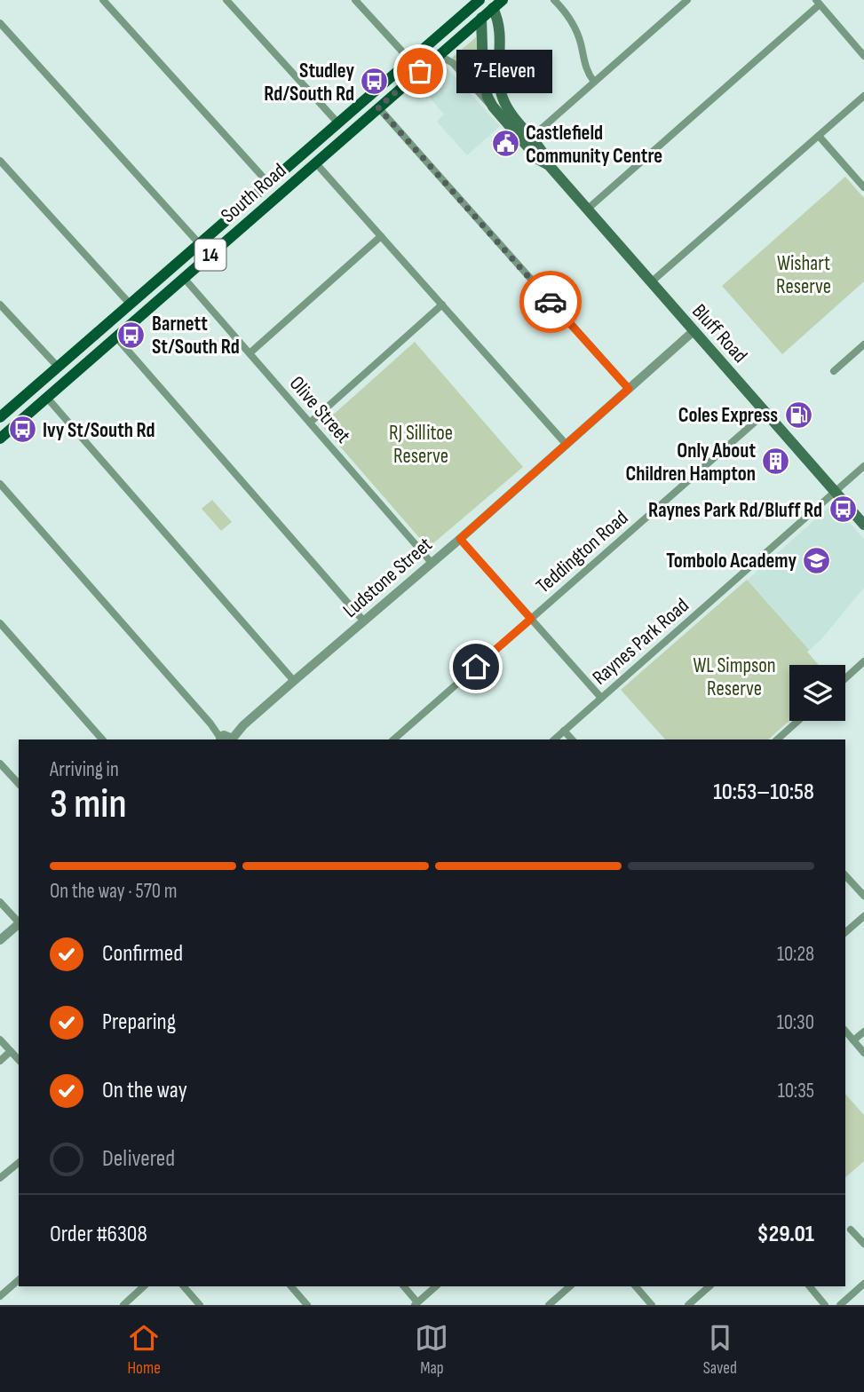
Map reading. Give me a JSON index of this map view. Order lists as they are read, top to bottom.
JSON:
{
  "streets": {
    "main road": ["South Road", "14", "Bluff Road"],
    "street": [
      "Olive Street",
      "Teddington Road",
      "Ludstone Street",
      "Raynes Park Road"
    ]
  },
  "crossings": [
    ["South Road", "Bluff Road"],
    ["South Road", "Olive Street"],
    ["Bluff Road", "Teddington Road"],
    ["Bluff Road", "Ludstone Street"],
    ["Bluff Road", "Raynes Park Road"],
    ["Olive Street", "Ludstone Street"]
  ],
  "parks": ["Wishart Reserve", "RJ Sillitoe Reserve", "WL Simpson Reserve"],
  "places": {
    "other": ["7-Eleven"],
    "bus stop": [
      "Studley Rd/South Rd",
      "Barnett St/South Rd",
      "Ivy St/South Rd",
      "Raynes Park Rd/Bluff Rd"
    ],
    "public building": ["Castlefield Community Centre"],
    "fuel station": ["Coles Express"],
    "building": ["Only About Children Hampton"],
    "school or university": ["Tombolo Academy"]
  },
  "page": {
    "bubble": "7-Eleven",
    "heading": ["3 min", "Arriving in", "10:53–10:58"],
    "panel": ["Order #6308", "$29.01"],
    "bar": "On the way · 570 m",
    "list": [
      ["Confirmed", "10:28"],
      ["Preparing", "10:30"],
      ["On the way", "10:35"],
      "Delivered"
    ],
    "tabs": ["Home", "Map", "Saved"]
  }
}
